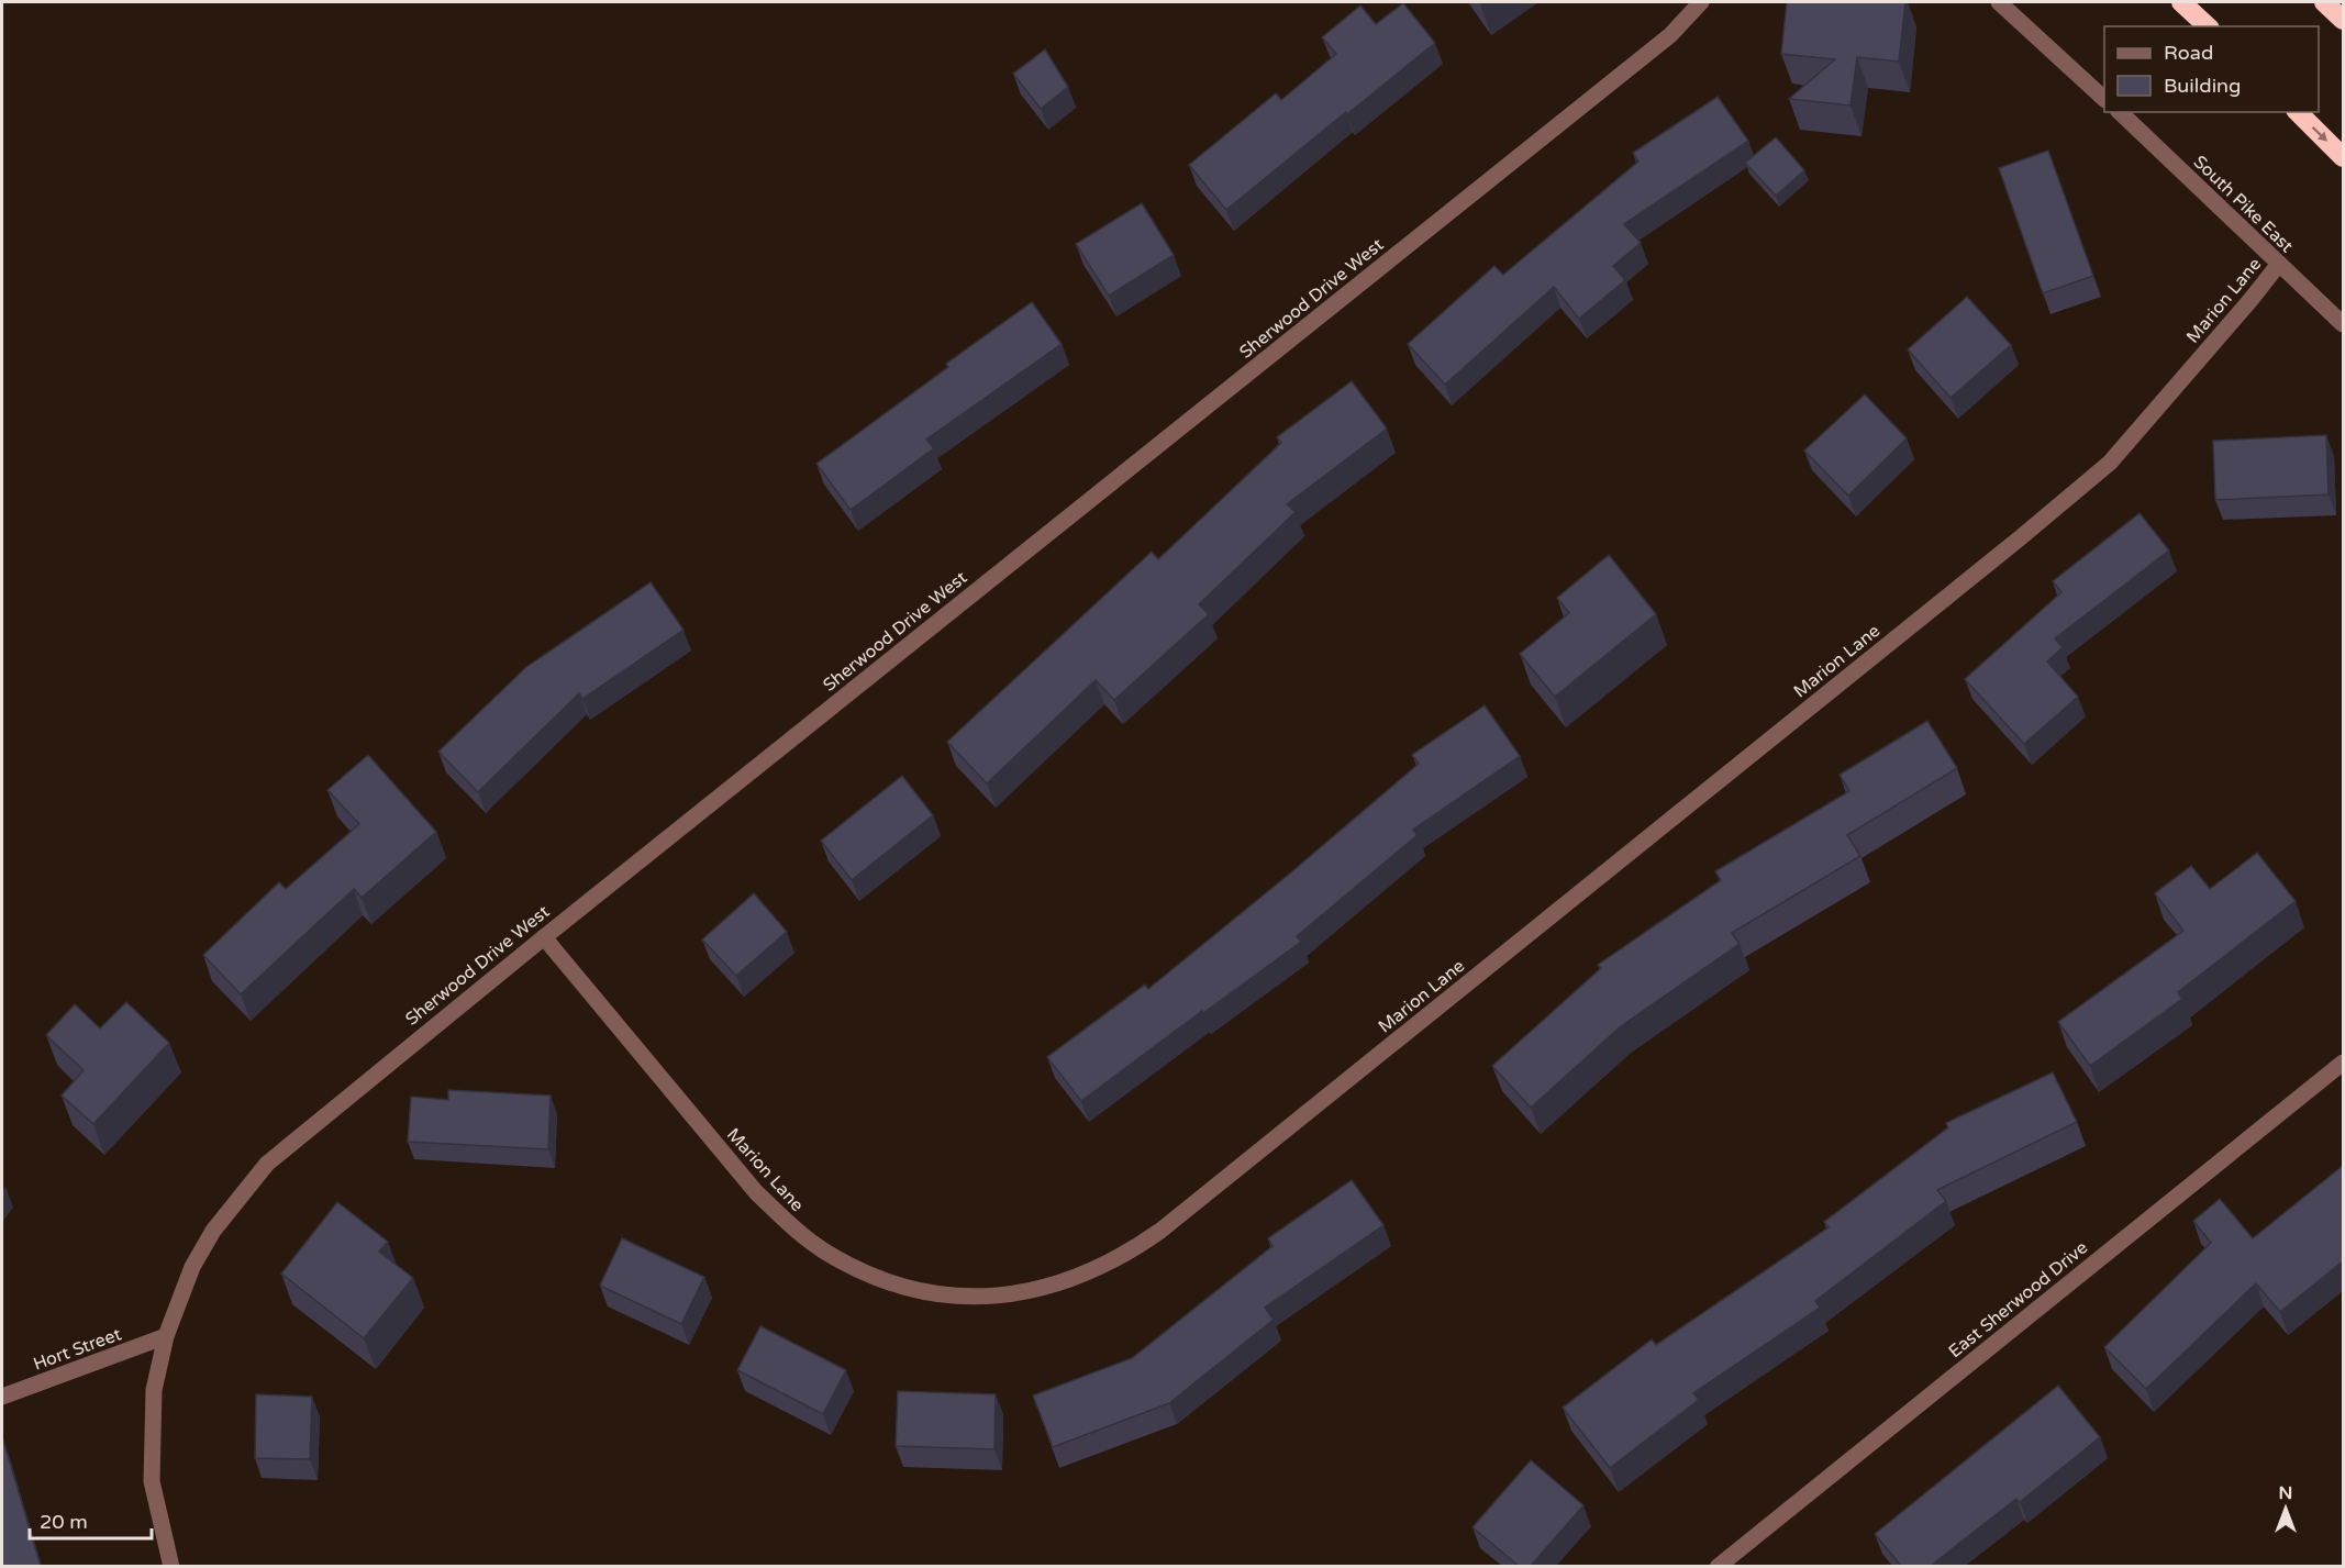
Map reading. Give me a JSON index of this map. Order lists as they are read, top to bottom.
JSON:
{
  "streets": {
    "street": [
      "South Pike East",
      "Sherwood Drive West",
      "Marion Lane",
      "East Sherwood Drive",
      "Hort Street"
    ]
  },
  "crossings": [
    ["South Pike East", "Marion Lane"],
    ["Sherwood Drive West", "Marion Lane"],
    ["Sherwood Drive West", "Hort Street"]
  ],
  "legend": ["Road", "Building"],
  "scale_bar": "20 m",
  "north": "top"
}
